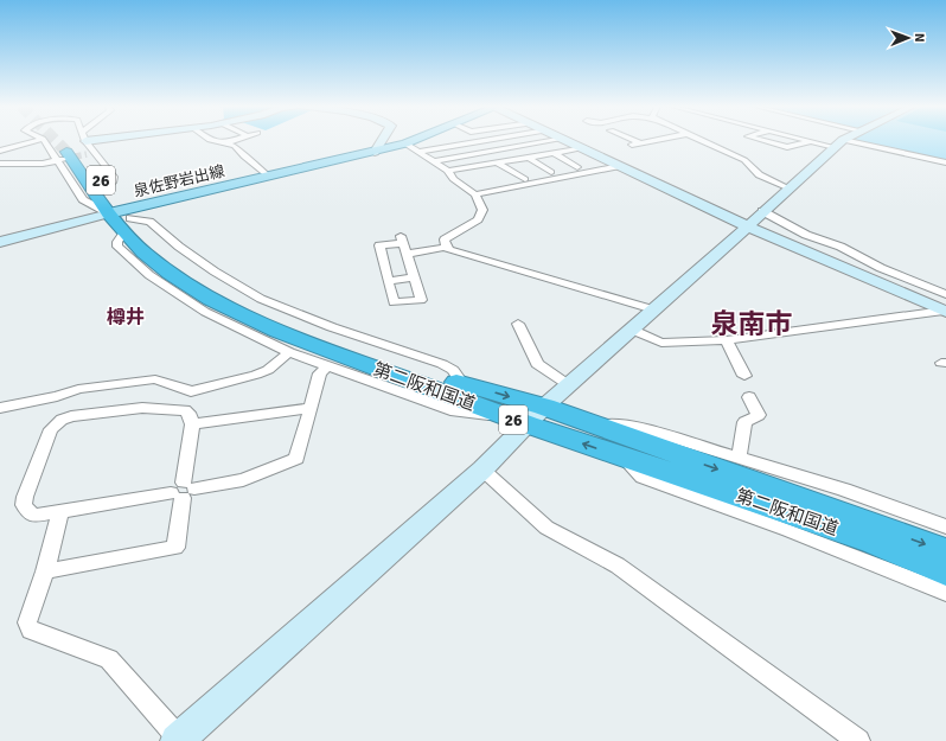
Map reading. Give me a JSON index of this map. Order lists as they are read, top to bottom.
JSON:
{
  "streets": {
    "highway": ["26", "第二阪和国道"],
    "main road": ["泉佐野岩出線"]
  },
  "crossings": [
    ["泉佐野岩出線", "第二阪和国道"]
  ],
  "districts": ["樽井", "泉南市"],
  "north": "right"
}
